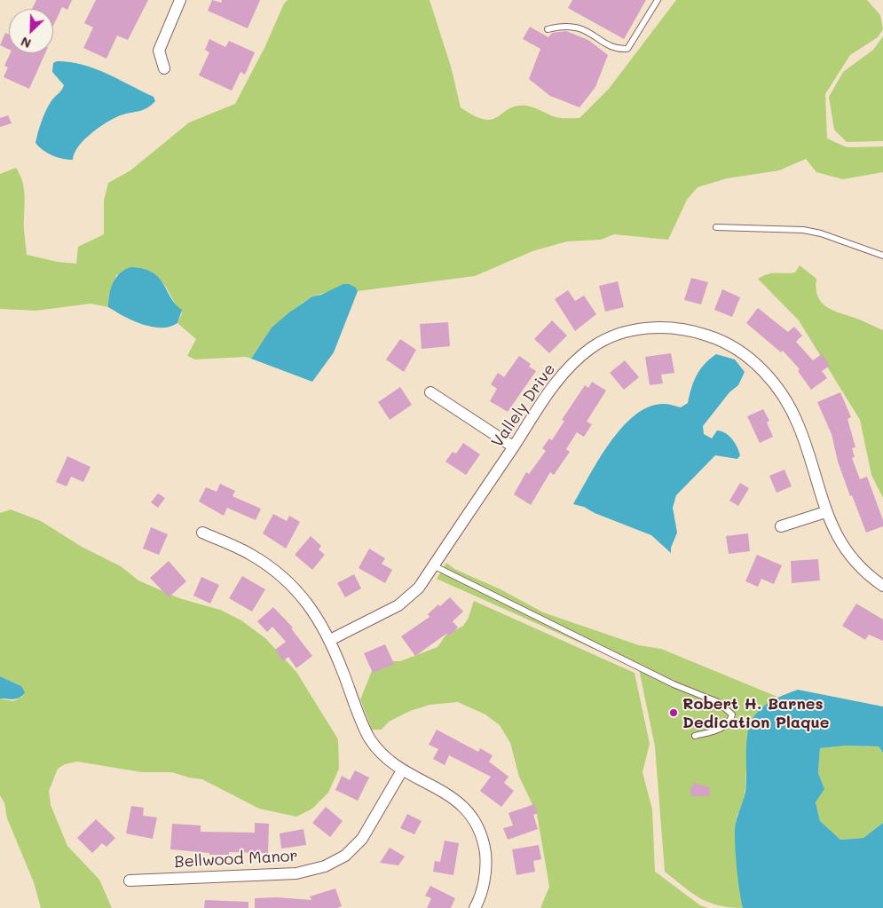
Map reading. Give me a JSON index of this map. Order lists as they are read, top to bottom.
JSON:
{
  "streets": {
    "street": ["Vallely Drive", "Bellwood Manor"]
  },
  "places": ["Robert H. Barnes Dedication Plaque"],
  "north": "bottom left"
}
